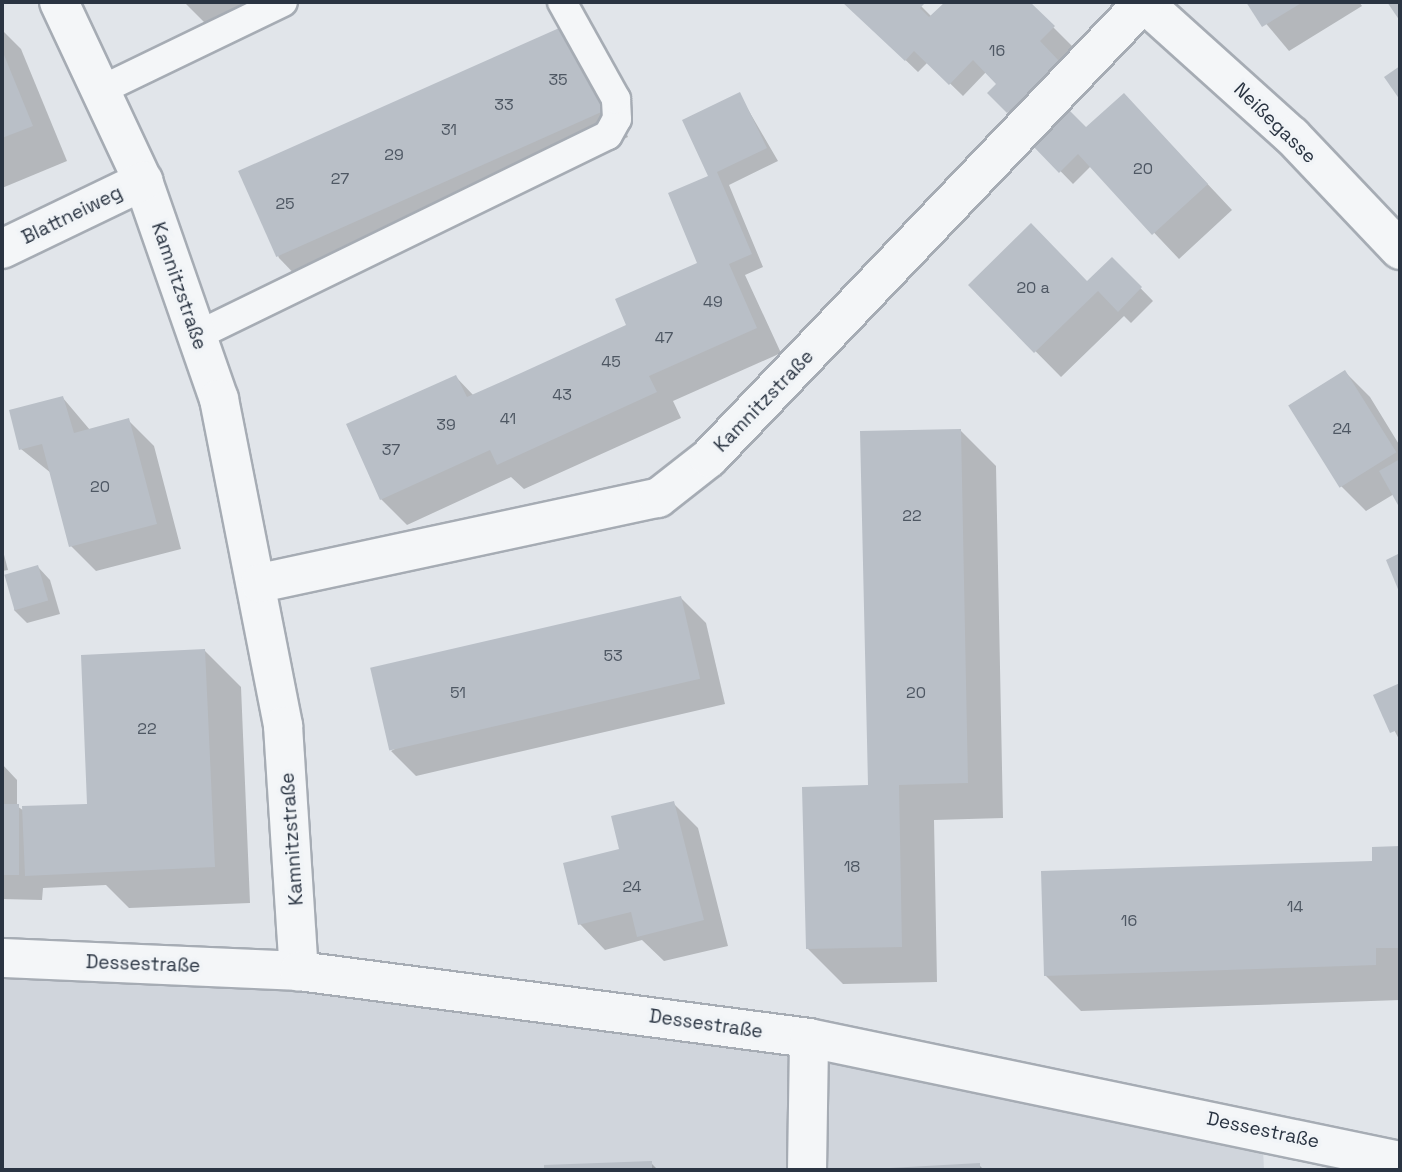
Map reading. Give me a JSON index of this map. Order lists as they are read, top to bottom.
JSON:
{
  "streets": {
    "street": [
      "Neißegasse",
      "Blattneiweg",
      "Kamnitzstraße",
      "Dessestraße"
    ]
  },
  "crossings": [
    ["Neißegasse", "Kamnitzstraße"],
    ["Blattneiweg", "Kamnitzstraße"],
    ["Kamnitzstraße", "Dessestraße"]
  ],
  "house_numbers": [
    "16",
    "35",
    "33",
    "31",
    "29",
    "20",
    "27",
    "25",
    "20 a",
    "49",
    "47",
    "45",
    "43",
    "41",
    "39",
    "24",
    "37",
    "20",
    "22",
    "53",
    "51",
    "20",
    "22",
    "18",
    "24",
    "14",
    "16"
  ]
}
